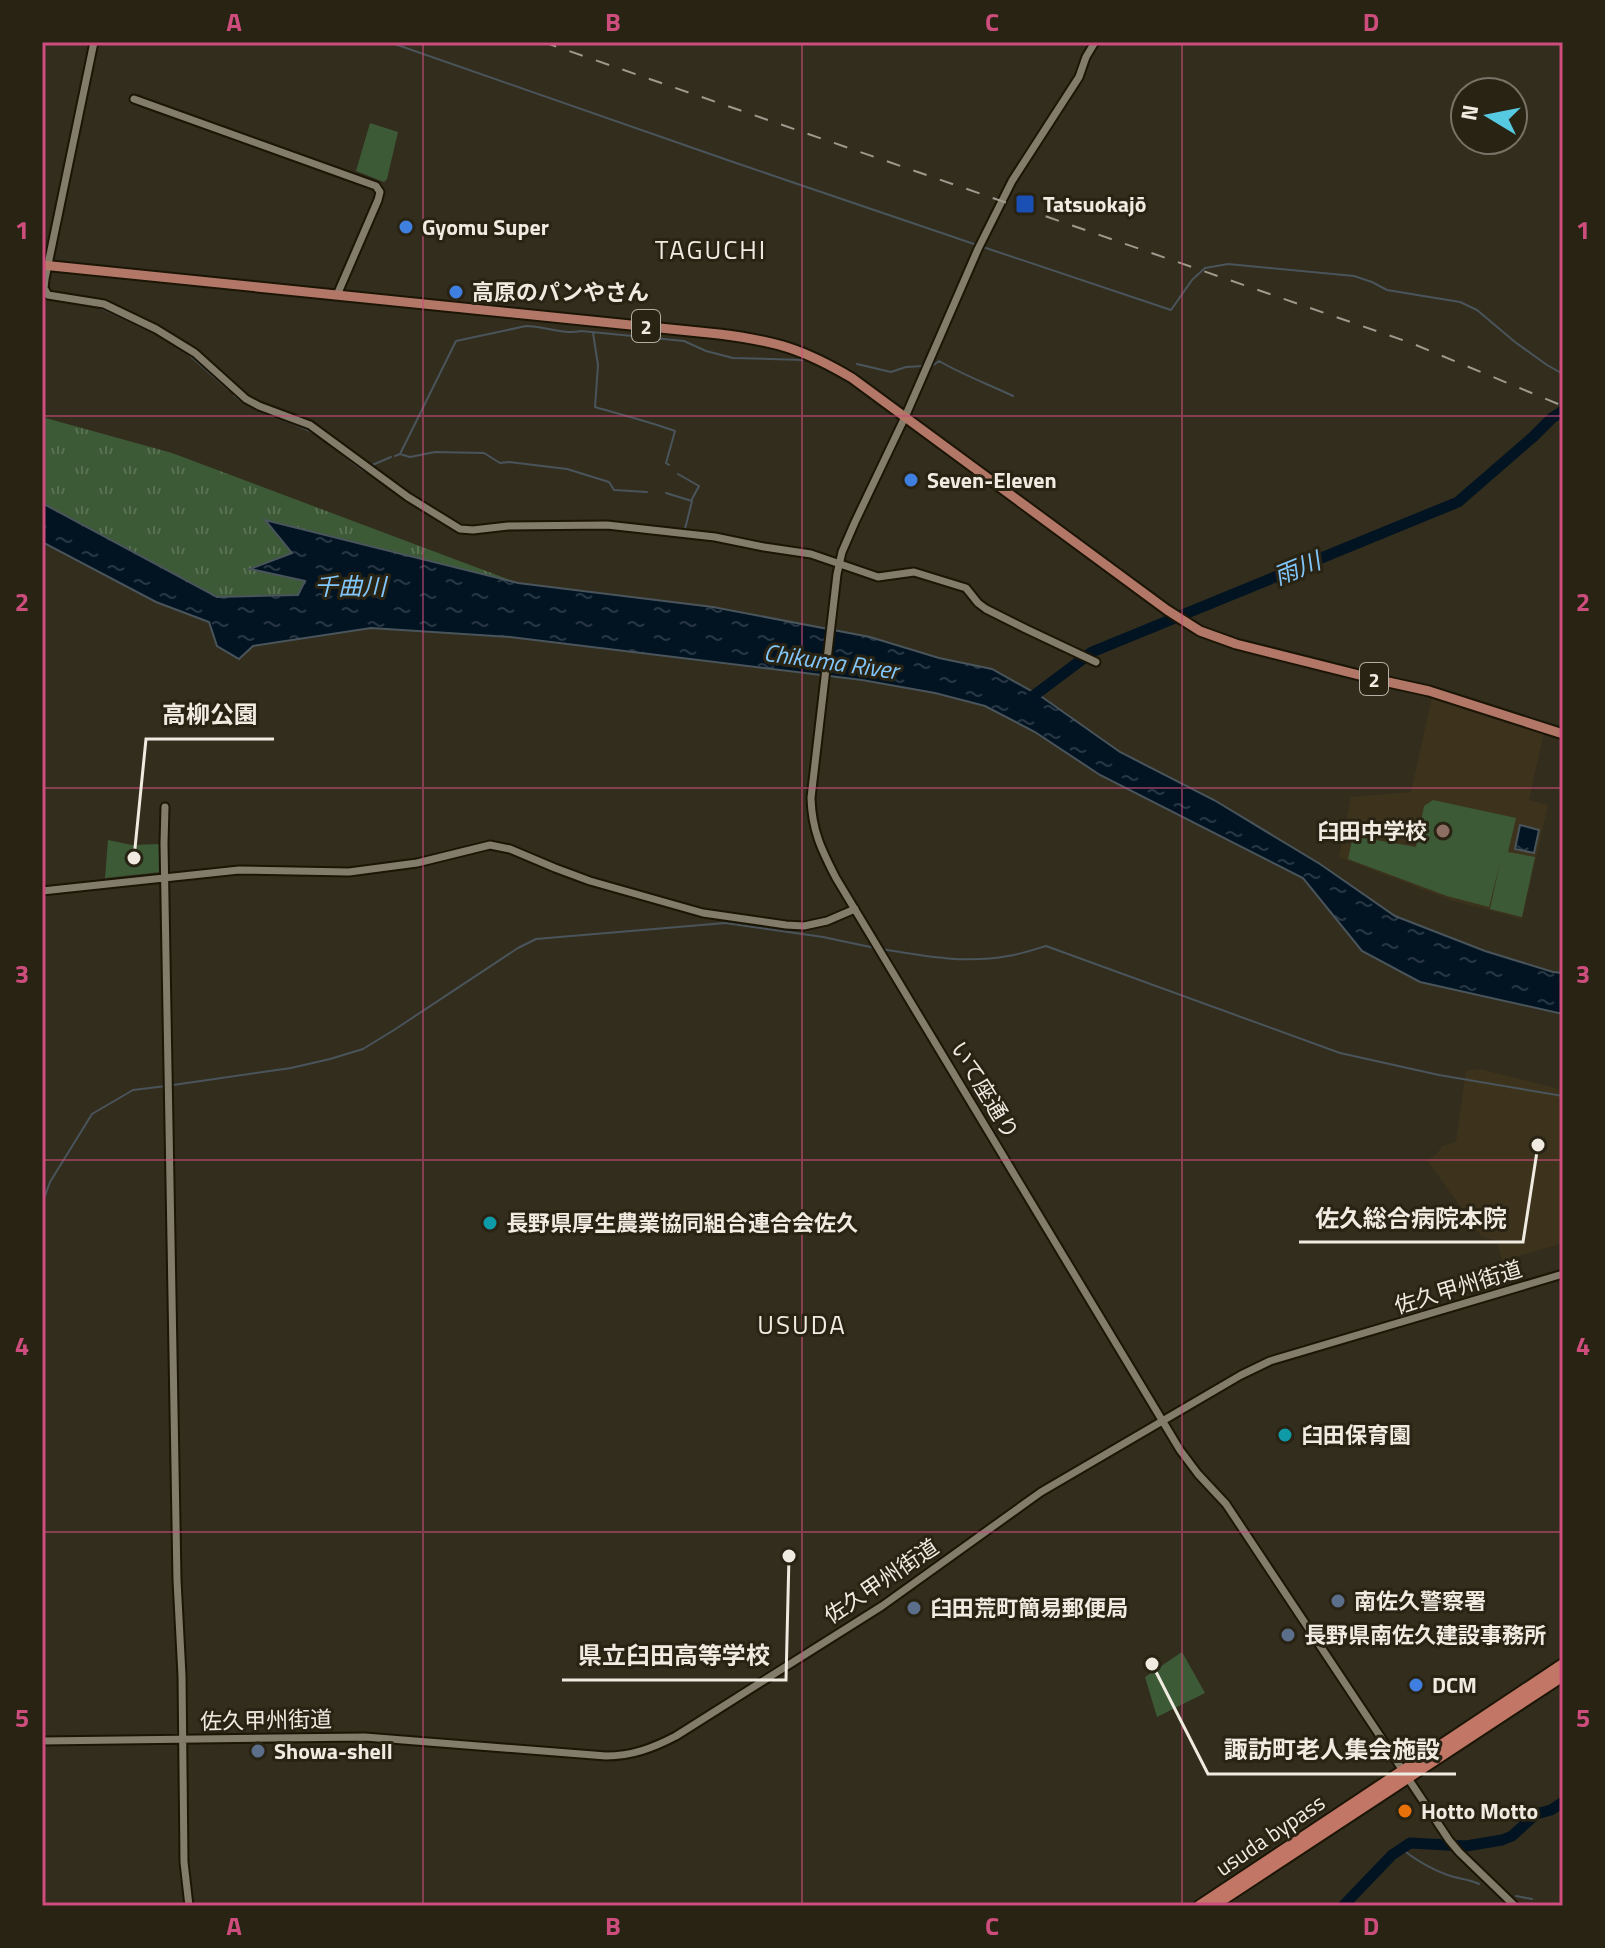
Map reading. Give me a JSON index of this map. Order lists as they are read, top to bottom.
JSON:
{
  "streets": {
    "highway": ["usuda bypass"],
    "main road": ["2"],
    "street": ["いて座通り", "佐久甲州街道"]
  },
  "crossings": [
    ["いて座通り", "佐久甲州街道"],
    ["いて座通り", "usuda bypass"]
  ],
  "districts": ["TAGUCHI", "USUDA"],
  "water": ["雨川", "千曲川", "Chikuma River"],
  "places": {
    "transit": ["Tatsuokajō"],
    "other": [
      "Gyomu Super",
      "高原のパンやさん",
      "Seven-Eleven",
      "臼田中学校",
      "高柳公園",
      "佐久総合病院本院",
      "長野県厚生農業協同組合連合会佐久",
      "臼田保育園",
      "県立臼田高等学校",
      "南佐久警察署",
      "臼田荒町簡易郵便局",
      "長野県南佐久建設事務所",
      "諏訪町老人集会施設",
      "DCM",
      "Showa-shell",
      "Hotto Motto"
    ]
  },
  "north": "left",
  "grid": {
    "columns": [
      "A",
      "B",
      "C",
      "D"
    ],
    "rows": [
      "1",
      "2",
      "3",
      "4",
      "5"
    ]
  }
}
